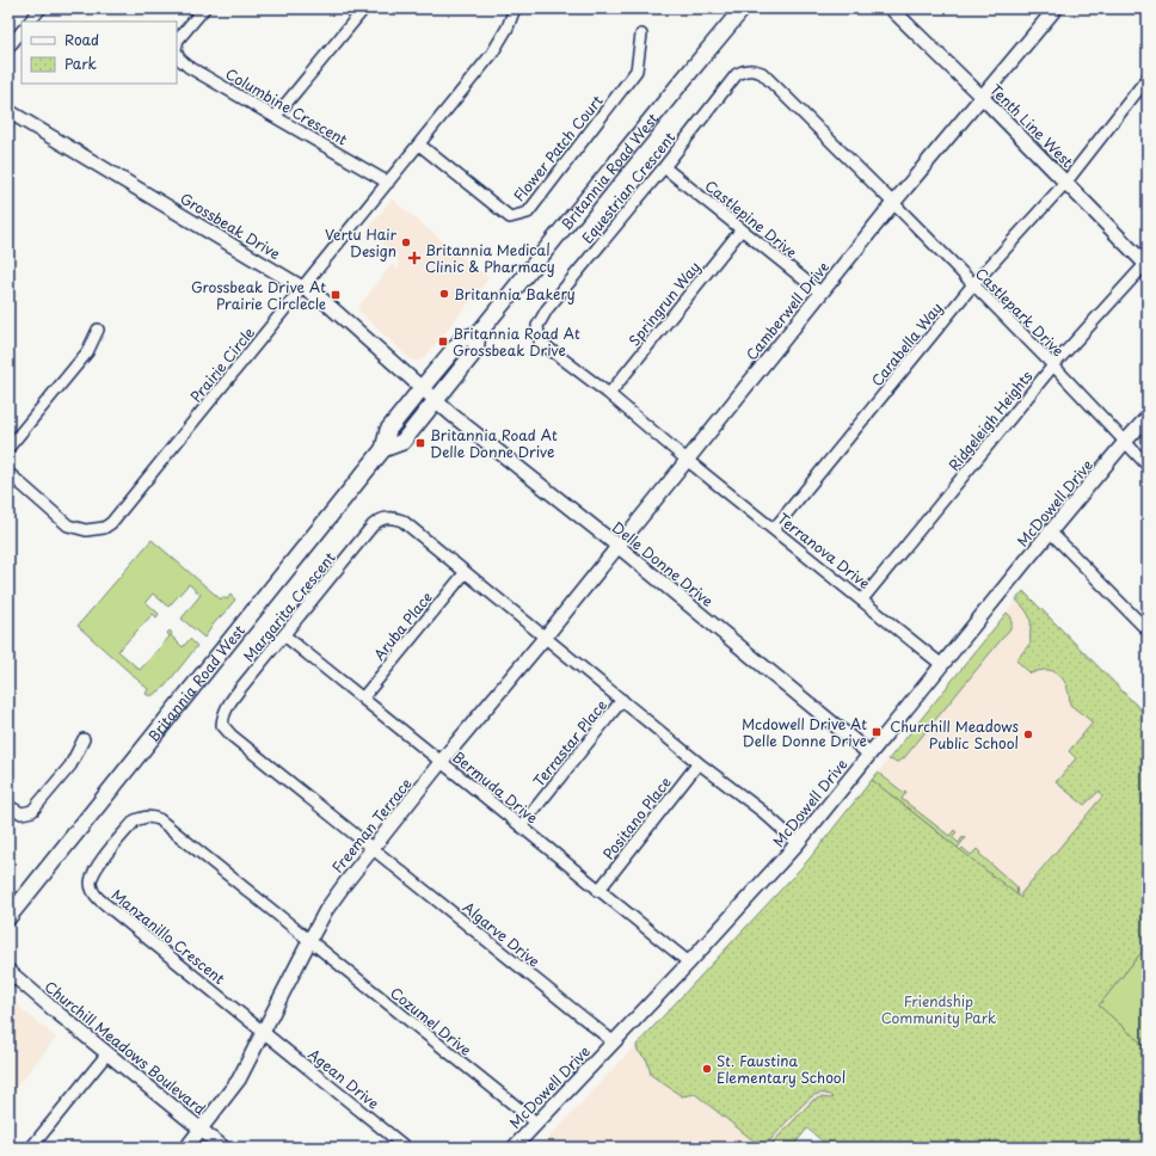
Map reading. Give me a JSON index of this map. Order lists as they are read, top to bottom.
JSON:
{
  "streets": {
    "main road": ["Britannia Road West"],
    "street": [
      "Columbine Crescent",
      "Tenth Line West",
      "Flower Patch Court",
      "Equestrian Crescent",
      "Castlepine Drive",
      "Grossbeak Drive",
      "Springrun Way",
      "Camberwell Drive",
      "Castlepark Drive",
      "Carabella Way",
      "Prairie Circle",
      "Ridgeleigh Heights",
      "McDowell Drive",
      "Terranova Drive",
      "Delle Donne Drive",
      "Margarita Crescent",
      "Aruba Place",
      "Terrastar Place",
      "Bermuda Drive",
      "Positano Place",
      "Freeman Terrace",
      "Algarve Drive",
      "Manzanillo Crescent",
      "Cozumel Drive",
      "Churchill Meadows Boulevard",
      "Agean Drive"
    ]
  },
  "crossings": [
    ["Columbine Crescent", "Prairie Circle"],
    ["Tenth Line West", "Camberwell Drive"],
    ["Tenth Line West", "Carabella Way"],
    ["Tenth Line West", "Ridgeleigh Heights"],
    ["Flower Patch Court", "Prairie Circle"],
    ["Britannia Road West", "Grossbeak Drive"],
    ["Britannia Road West", "Delle Donne Drive"],
    ["Equestrian Crescent", "Castlepine Drive"],
    ["Equestrian Crescent", "Springrun Way"],
    ["Equestrian Crescent", "Camberwell Drive"],
    ["Equestrian Crescent", "Castlepark Drive"],
    ["Equestrian Crescent", "Terranova Drive"],
    ["Castlepine Drive", "Springrun Way"],
    ["Castlepine Drive", "Camberwell Drive"],
    ["Grossbeak Drive", "Prairie Circle"],
    ["Grossbeak Drive", "Delle Donne Drive"],
    ["Camberwell Drive", "Castlepark Drive"],
    ["Camberwell Drive", "Terranova Drive"],
    ["Camberwell Drive", "Delle Donne Drive"],
    ["Camberwell Drive", "Freeman Terrace"],
    ["Castlepark Drive", "Carabella Way"],
    ["Castlepark Drive", "Ridgeleigh Heights"],
    ["Castlepark Drive", "McDowell Drive"],
    ["Carabella Way", "Terranova Drive"],
    ["Ridgeleigh Heights", "Terranova Drive"],
    ["McDowell Drive", "Terranova Drive"],
    ["McDowell Drive", "Delle Donne Drive"],
    ["McDowell Drive", "Bermuda Drive"],
    ["McDowell Drive", "Algarve Drive"],
    ["McDowell Drive", "Cozumel Drive"],
    ["Delle Donne Drive", "Freeman Terrace"],
    ["Margarita Crescent", "Aruba Place"],
    ["Margarita Crescent", "Bermuda Drive"],
    ["Margarita Crescent", "Freeman Terrace"],
    ["Margarita Crescent", "Algarve Drive"],
    ["Aruba Place", "Bermuda Drive"],
    ["Terrastar Place", "Bermuda Drive"],
    ["Bermuda Drive", "Positano Place"],
    ["Bermuda Drive", "Freeman Terrace"],
    ["Freeman Terrace", "Algarve Drive"],
    ["Freeman Terrace", "Manzanillo Crescent"],
    ["Freeman Terrace", "Cozumel Drive"],
    ["Freeman Terrace", "Churchill Meadows Boulevard"],
    ["Freeman Terrace", "Agean Drive"],
    ["Manzanillo Crescent", "Cozumel Drive"],
    ["Manzanillo Crescent", "Agean Drive"]
  ],
  "parks": ["Friendship Community Park"],
  "places": {
    "other": [
      "Vertu Hair Design",
      "Britannia Bakery",
      "Churchill Meadows Public School",
      "St. Faustina Elementary School"
    ],
    "health": ["Britannia Medical Clinic & Pharmacy"],
    "transit": [
      "Grossbeak Drive At Prairie Circlecle",
      "Britannia Road At Grossbeak Drive",
      "Britannia Road At Delle Donne Drive",
      "Mcdowell Drive At Delle Donne Drive"
    ]
  },
  "legend": ["Road", "Park"]
}
